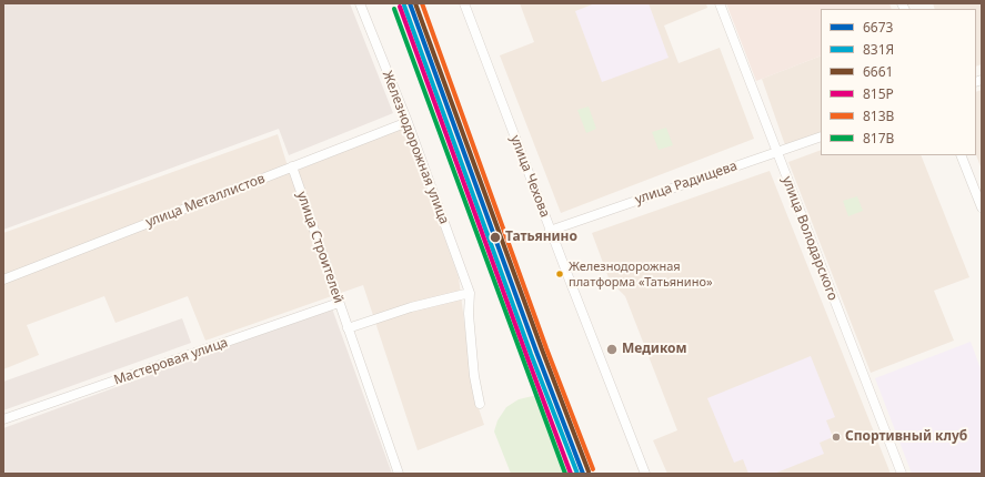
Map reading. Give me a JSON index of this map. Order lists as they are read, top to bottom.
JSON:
{
  "streets": {
    "street": [
      "Железнодорожная улица",
      "улица Чехова",
      "улица Радищева",
      "улица Металлистов",
      "улица Володарского",
      "улица Строителей",
      "Мастеровая улица"
    ]
  },
  "crossings": [
    ["Железнодорожная улица", "улица Металлистов"],
    ["улица Чехова", "улица Радищева"],
    ["улица Радищева", "улица Володарского"],
    ["улица Металлистов", "улица Строителей"],
    ["улица Строителей", "Мастеровая улица"]
  ],
  "places": [
    "Татьянино",
    "Железнодорожная платформа «Татьянино»",
    "Медиком",
    "Спортивный клуб"
  ],
  "lines": [
    "transit line 6673",
    "transit line 6661",
    "transit line 813В",
    "transit line 831Я",
    "transit line 815Р",
    "transit line 817В"
  ],
  "legend": [
    "6673",
    "831Я",
    "6661",
    "815Р",
    "813В",
    "817В"
  ]
}
